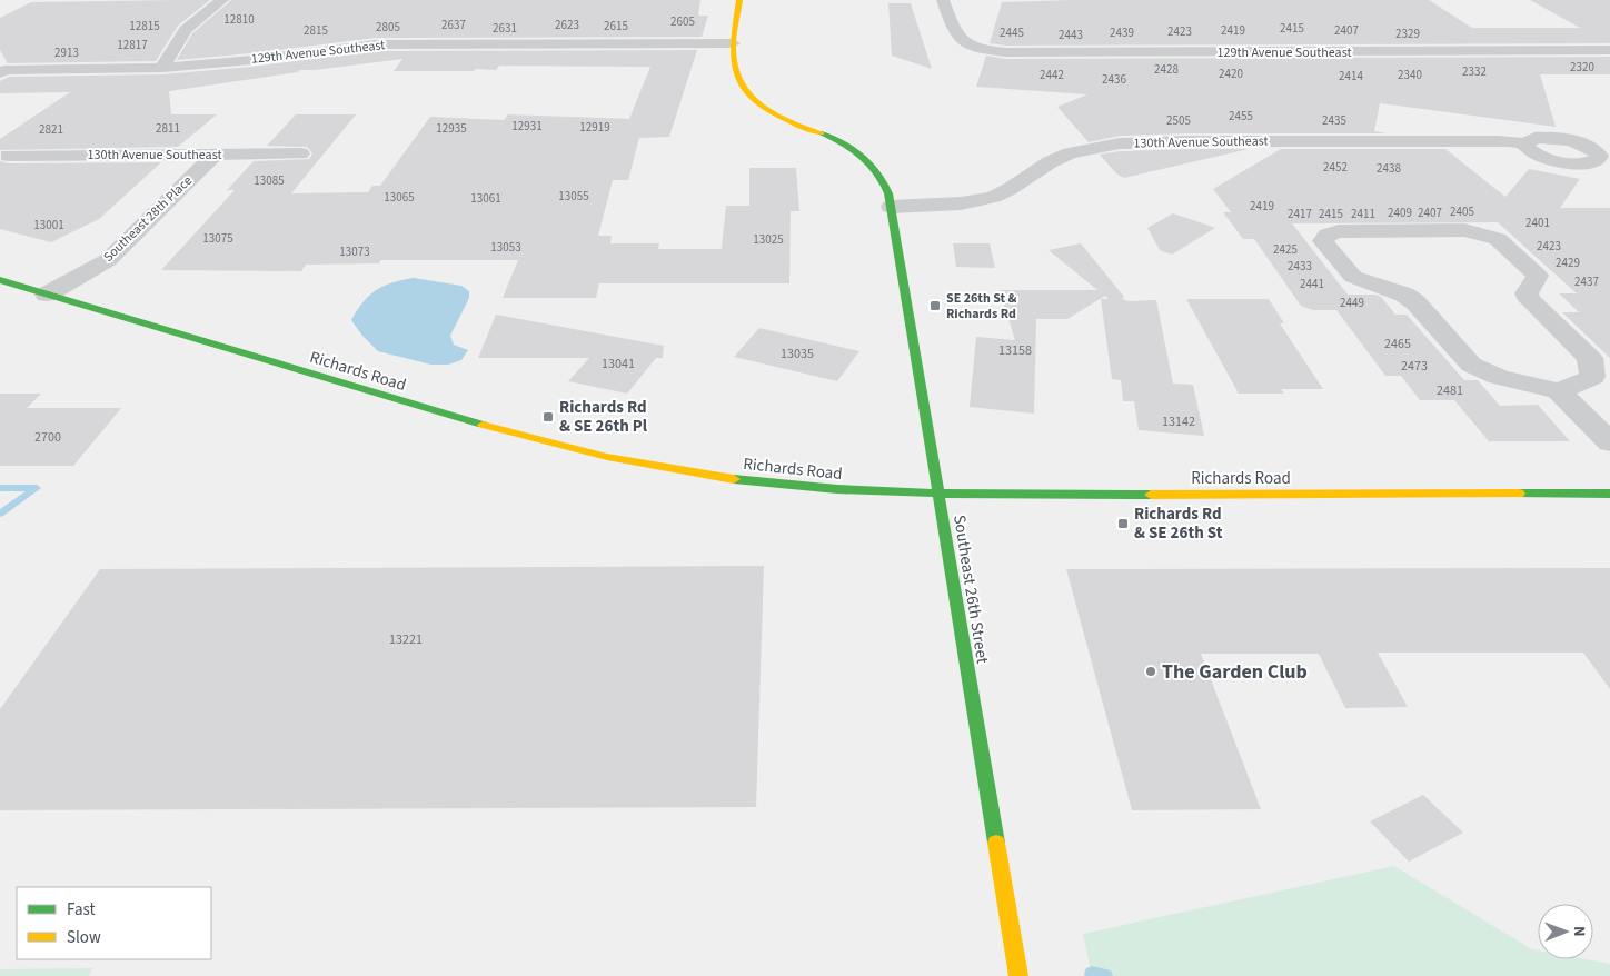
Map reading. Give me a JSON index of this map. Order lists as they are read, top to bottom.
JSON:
{
  "streets": {
    "street": [
      "129th Avenue Southeast",
      "130th Avenue Southeast",
      "Southeast 28th Place",
      "Richards Road",
      "Southeast 26th Street"
    ]
  },
  "crossings": [
    ["129th Avenue Southeast", "Southeast 26th Street"],
    ["130th Avenue Southeast", "Southeast 28th Place"],
    ["130th Avenue Southeast", "Southeast 26th Street"],
    ["Southeast 28th Place", "Richards Road"],
    ["Richards Road", "Southeast 26th Street"]
  ],
  "places": {
    "transit": ["SE 26th St & Richards Rd", "Richards Rd & SE 26th Pl", "Richards Rd & SE 26th St"],
    "other": ["The Garden Club"]
  },
  "house_numbers": [
    "12810",
    "2605",
    "2637",
    "2623",
    "12815",
    "2615",
    "2805",
    "2631",
    "2415",
    "2815",
    "2419",
    "2407",
    "2423",
    "2445",
    "2439",
    "2329",
    "2443",
    "12817",
    "2913",
    "2320",
    "2428",
    "2332",
    "2420",
    "2442",
    "2340",
    "2414",
    "2436",
    "2455",
    "2505",
    "2435",
    "12931",
    "12919",
    "2811",
    "12935",
    "2821",
    "2452",
    "2438",
    "13085",
    "13055",
    "13065",
    "13061",
    "2419",
    "2405",
    "2409",
    "2407",
    "2417",
    "2415",
    "2411",
    "2401",
    "13001",
    "13075",
    "13025",
    "2423",
    "13053",
    "2425",
    "13073",
    "2429",
    "2433",
    "2437",
    "2441",
    "2449",
    "2465",
    "13158",
    "13035",
    "13041",
    "2473",
    "2481",
    "13142",
    "2700",
    "13221"
  ],
  "legend": ["Fast", "Slow"],
  "north": "right"
}
